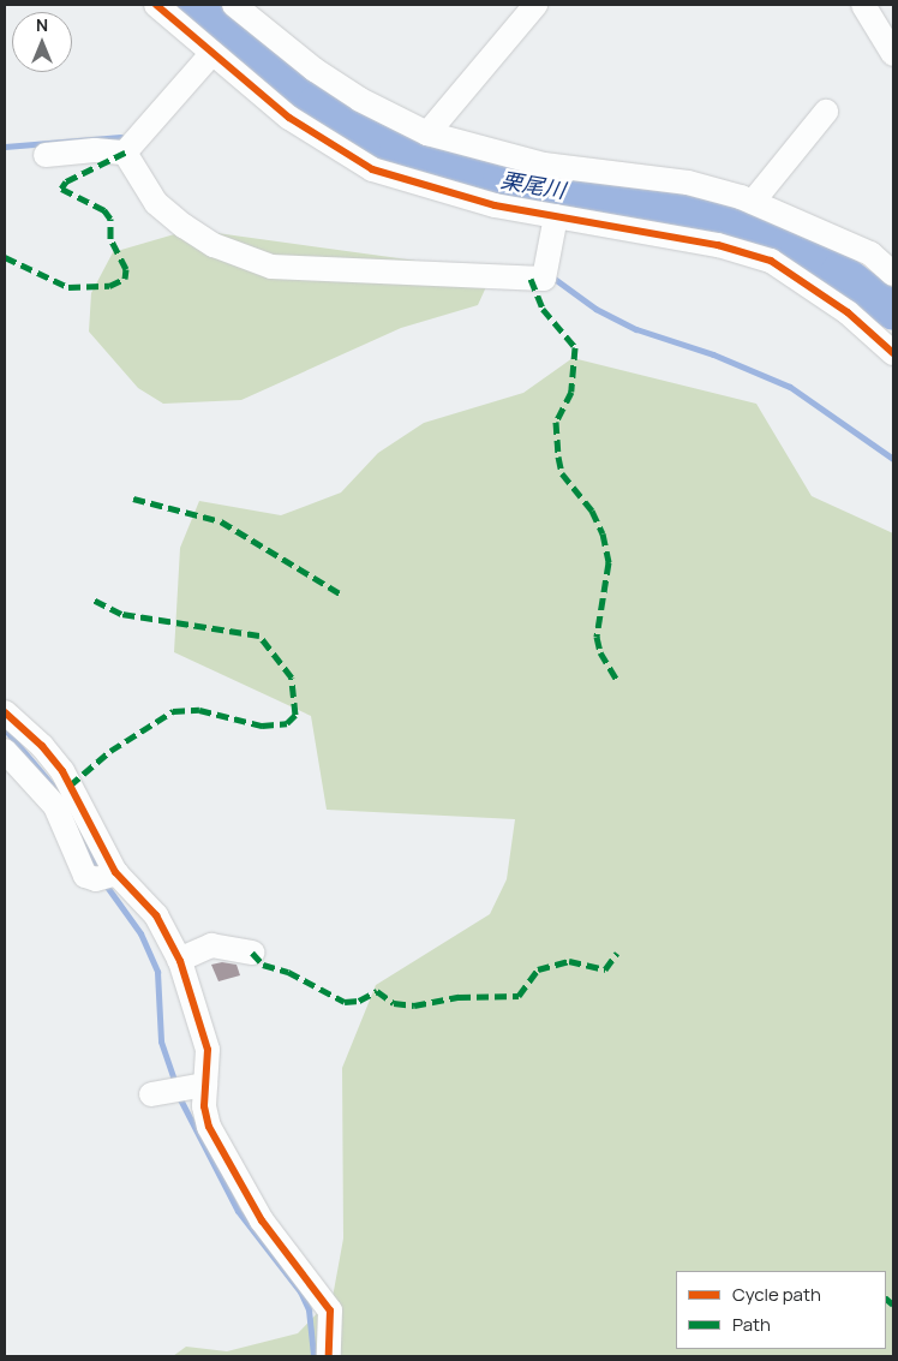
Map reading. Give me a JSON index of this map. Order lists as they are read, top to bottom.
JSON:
{
  "water": ["栗尾川"],
  "legend": ["Cycle path", "Path"],
  "north": "top"
}
